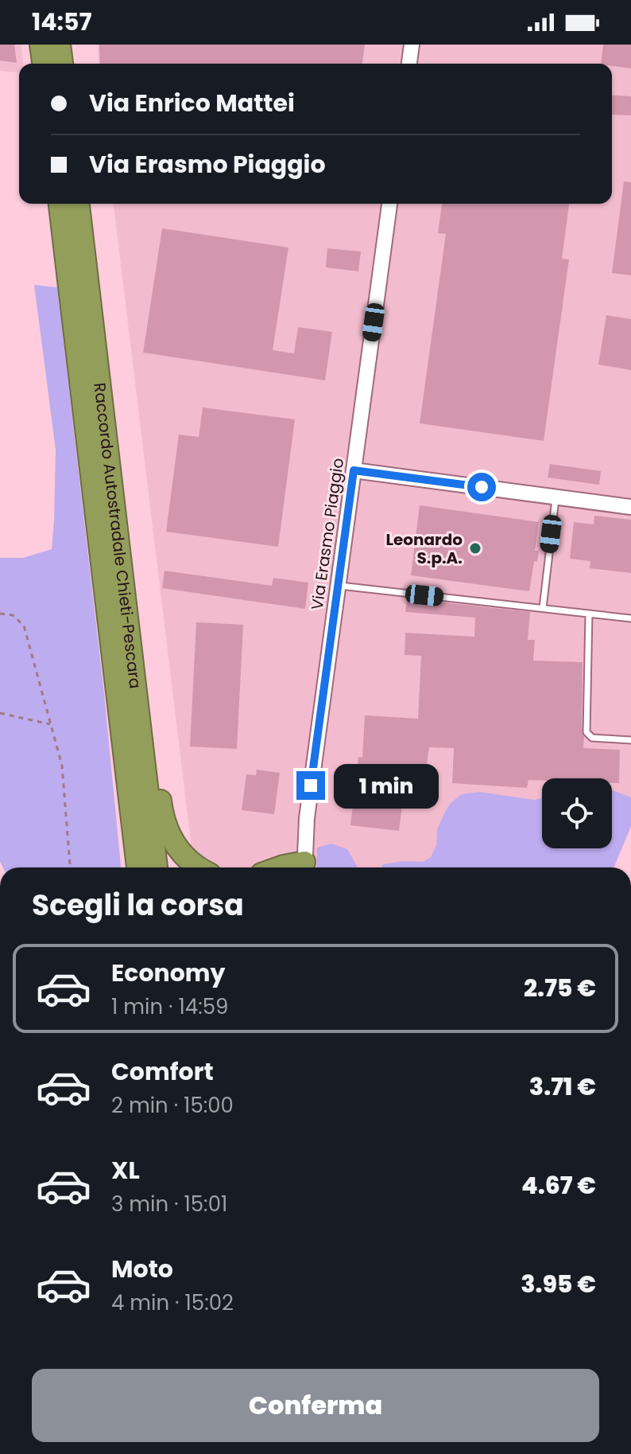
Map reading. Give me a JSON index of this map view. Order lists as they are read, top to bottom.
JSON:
{
  "streets": {
    "highway": ["Raccordo Autostradale Chieti-Pescara"],
    "street": ["Via Erasmo Piaggio"]
  },
  "places": ["Leonardo S.p.A."],
  "page": {
    "status": "14:57",
    "banner": ["Via Enrico Mattei", "Via Erasmo Piaggio"],
    "bubble": "1 min",
    "heading": "Scegli la corsa",
    "list": [
      {
        "name": "Economy",
        "note": "1 min · 14:59",
        "value": "2.75 €"
      },
      {
        "name": "Comfort",
        "note": "2 min · 15:00",
        "value": "3.71 €"
      },
      {
        "name": "XL",
        "note": "3 min · 15:01",
        "value": "4.67 €"
      },
      {
        "name": "Moto",
        "note": "4 min · 15:02",
        "value": "3.95 €"
      }
    ],
    "buttons": "Conferma"
  }
}
